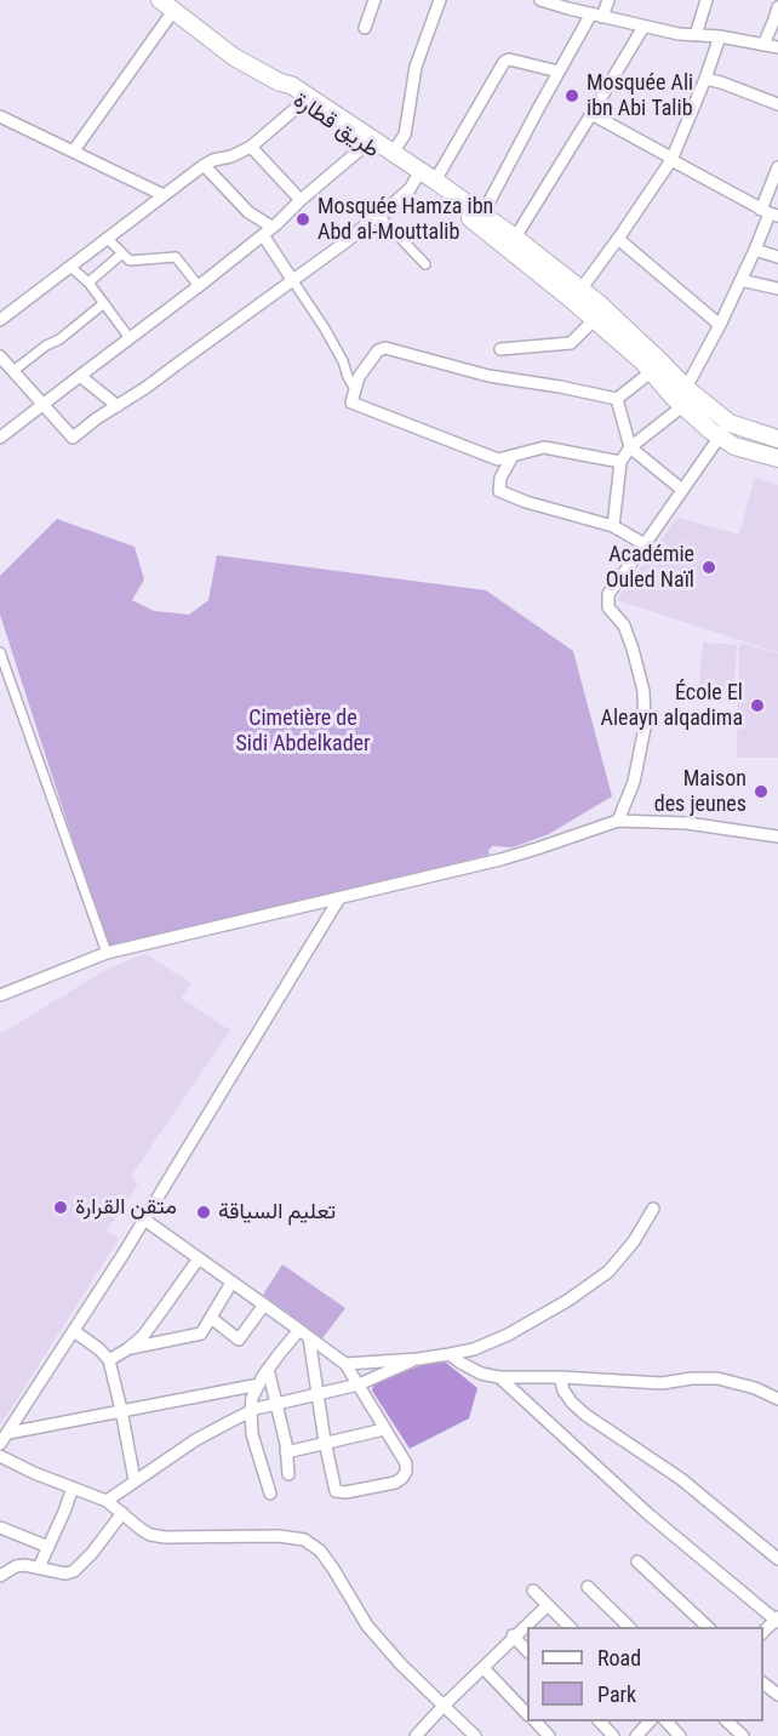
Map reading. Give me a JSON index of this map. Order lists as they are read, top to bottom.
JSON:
{
  "streets": {
    "main road": ["طريق قطارة"]
  },
  "parks": ["Cimetière de Sidi Abdelkader"],
  "places": [
    "Mosquée Ali ibn Abi Talib",
    "Mosquée Hamza ibn Abd al-Mouttalib",
    "Académie Ouled Naïl",
    "École El Aleayn alqadima",
    "Maison des jeunes",
    "متقن القرارة",
    "تعليم السياقة"
  ],
  "legend": ["Road", "Park"]
}
